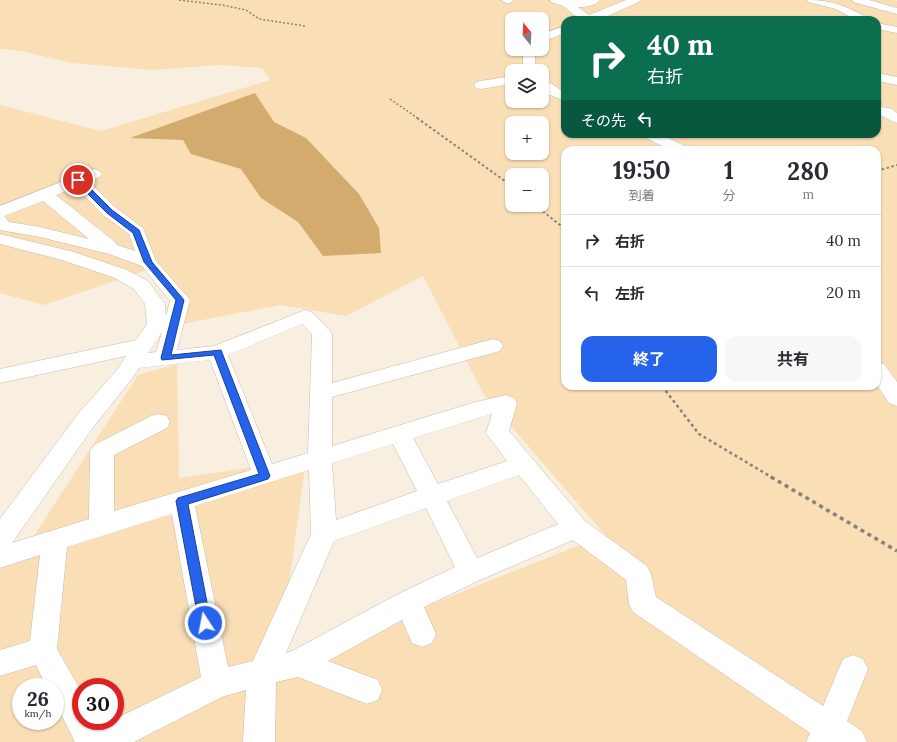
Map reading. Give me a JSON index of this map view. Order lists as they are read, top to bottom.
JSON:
{
  "north": "top",
  "page": {
    "map_buttons": ["+", "−"],
    "turn": ["40 m", "右折"],
    "then": "その先",
    "eta": [
      "19:50",
      "到着",
      "1",
      "分",
      "280",
      "m"
    ],
    "list": [
      {
        "name": "右折",
        "value": "40 m"
      },
      {
        "name": "左折",
        "value": "20 m"
      }
    ],
    "buttons": ["終了", "共有"],
    "speed": "26 km/h",
    "limit": "30"
  }
}
